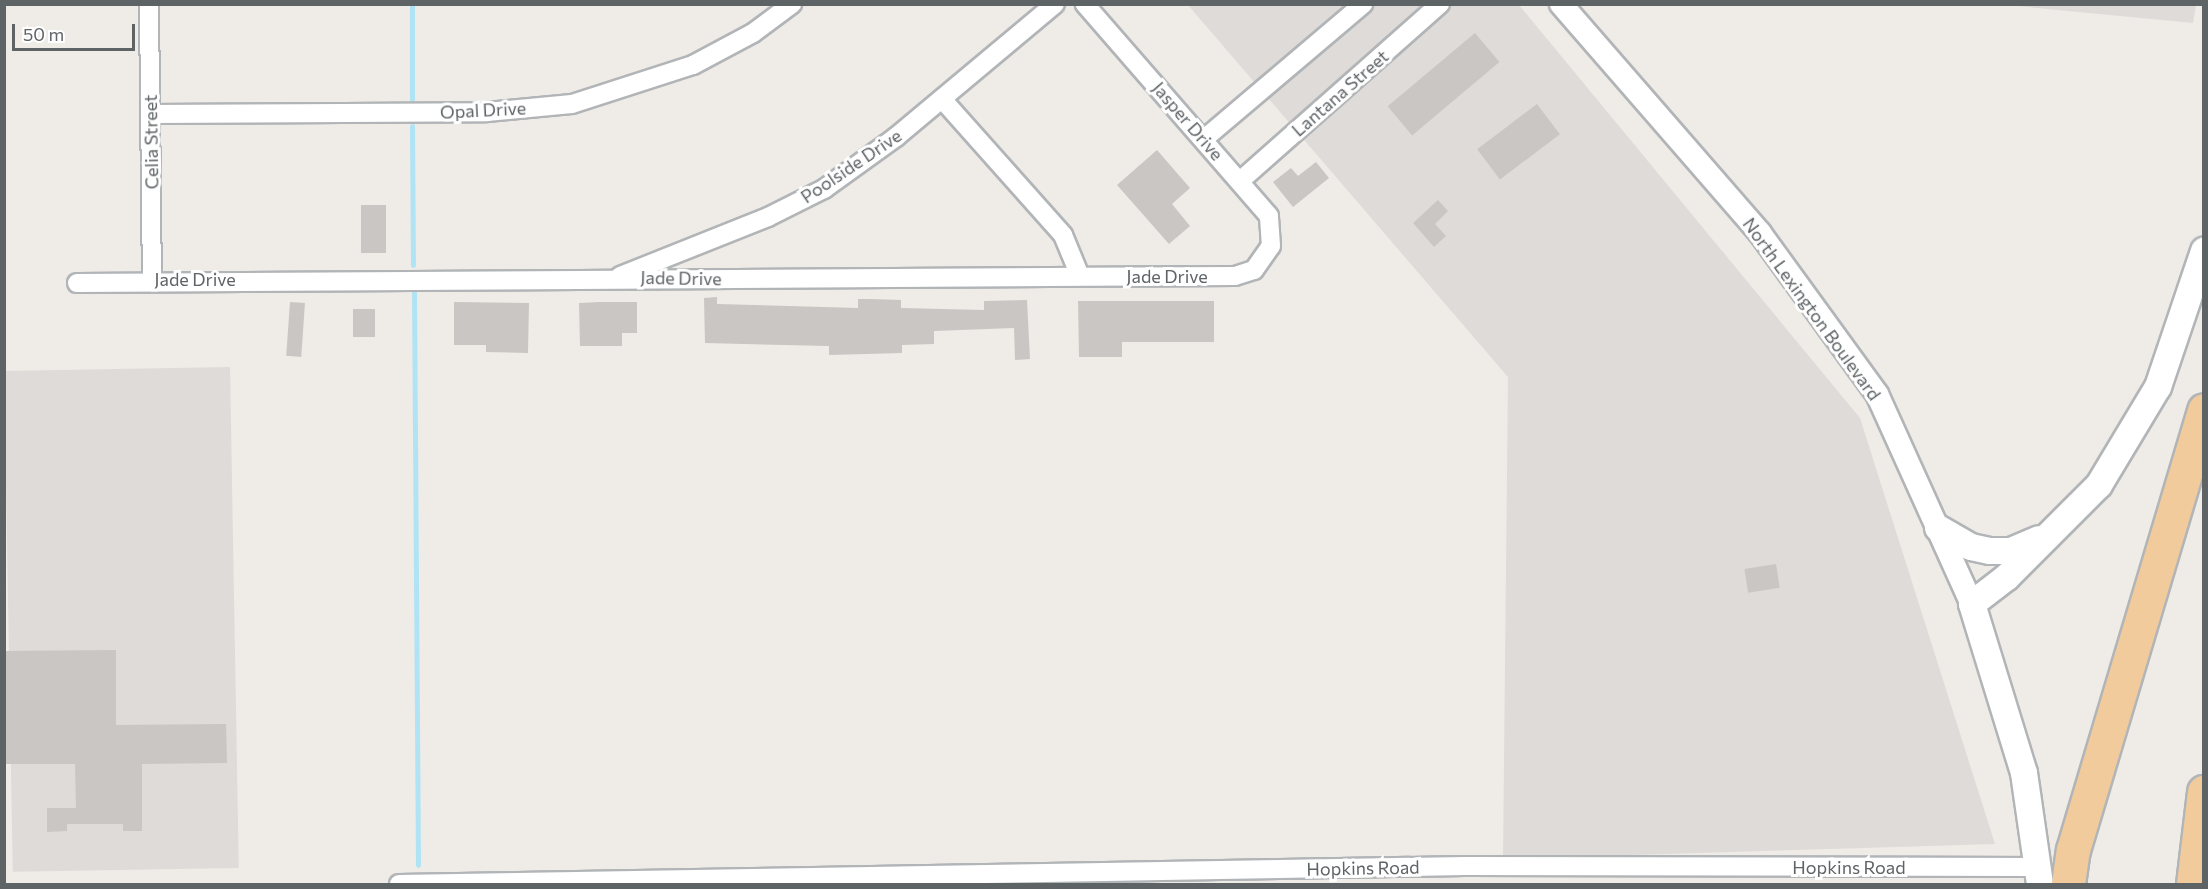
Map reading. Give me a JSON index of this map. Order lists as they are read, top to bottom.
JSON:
{
  "streets": {
    "main road": ["North Lexington Boulevard"],
    "street": [
      "Lantana Street",
      "Opal Drive",
      "Jasper Drive",
      "Celia Street",
      "Poolside Drive",
      "Jade Drive",
      "Hopkins Road"
    ]
  },
  "crossings": [
    ["Lantana Street", "Jasper Drive"],
    ["Opal Drive", "Celia Street"],
    ["Jasper Drive", "Jade Drive"],
    ["Celia Street", "Jade Drive"],
    ["Poolside Drive", "Jade Drive"],
    ["North Lexington Boulevard", "Hopkins Road"]
  ],
  "scale_bar": "50 m"
}
